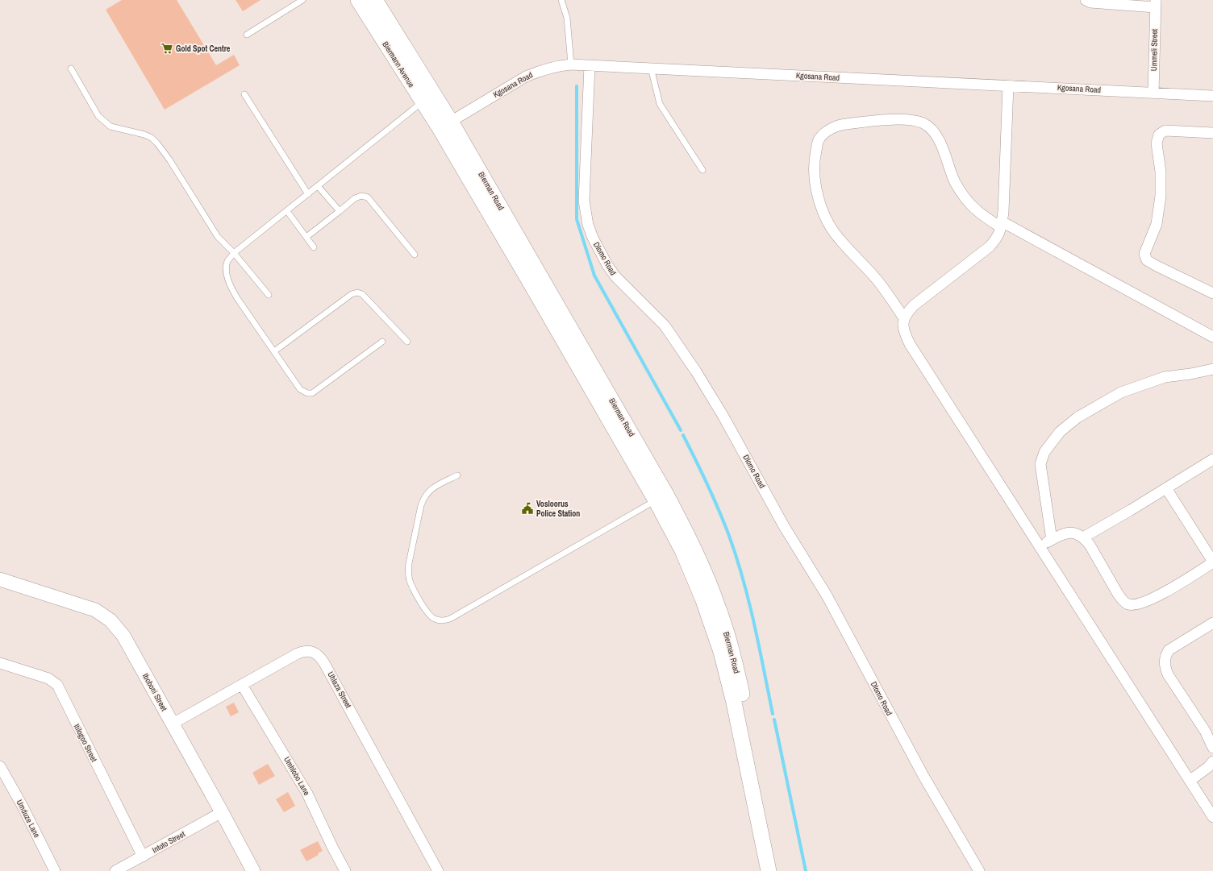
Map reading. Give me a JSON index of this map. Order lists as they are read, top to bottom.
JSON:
{
  "streets": {
    "main road": ["Biermann Avenue", "Bierman Road"],
    "street": [
      "Ummeli Street",
      "Kgosana Road",
      "Dlomo Road",
      "Uhlaza Street",
      "Iboboni Street",
      "Itilogoo Street",
      "Umhlobo Lane",
      "Umduze Lane",
      "Intoto Street"
    ]
  },
  "crossings": [
    ["Ummeli Street", "Kgosana Road"],
    ["Biermann Avenue", "Kgosana Road"],
    ["Biermann Avenue", "Bierman Road"],
    ["Kgosana Road", "Bierman Road"],
    ["Kgosana Road", "Dlomo Road"],
    ["Uhlaza Street", "Iboboni Street"],
    ["Uhlaza Street", "Umhlobo Lane"],
    ["Iboboni Street", "Intoto Street"],
    ["Itilogoo Street", "Intoto Street"]
  ],
  "places": {
    "supermarket": ["Gold Spot Centre"],
    "public building": ["Vosloorus Police Station"]
  }
}
